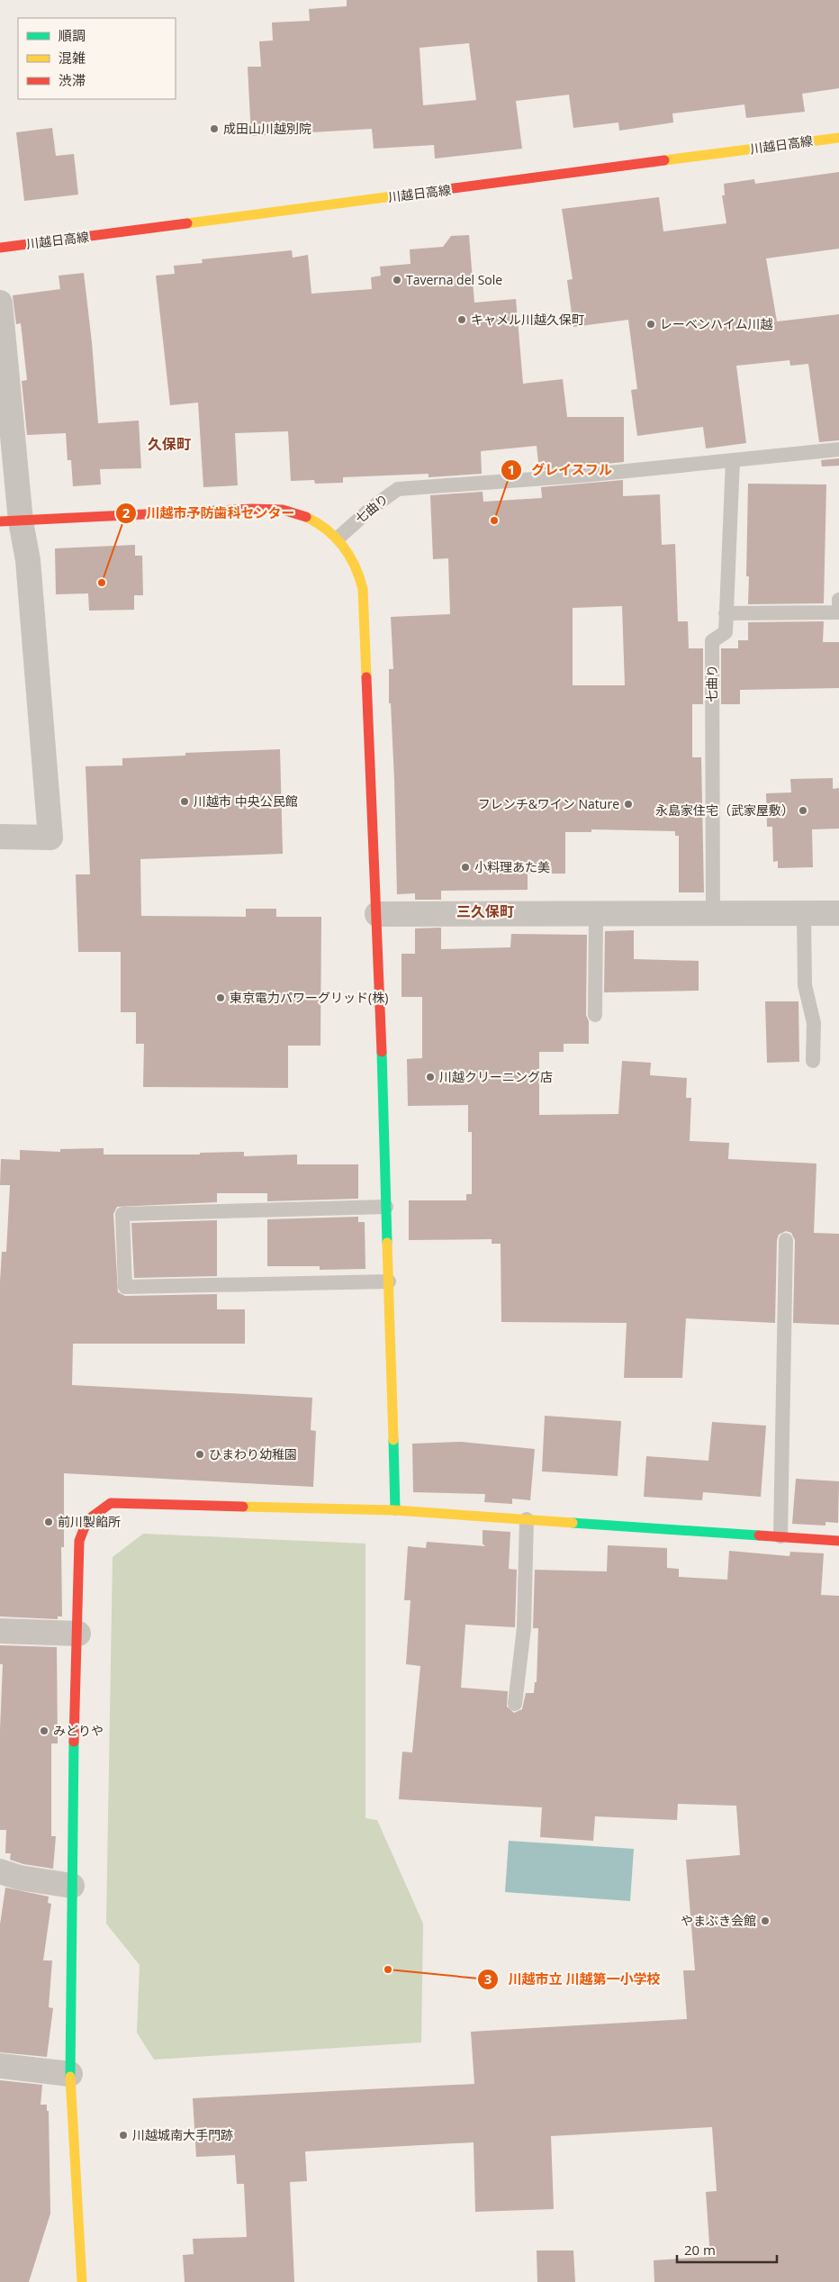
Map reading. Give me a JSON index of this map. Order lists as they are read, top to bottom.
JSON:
{
  "streets": {
    "street": ["川越日高線"],
    "lane": ["七曲り"]
  },
  "districts": ["久保町", "三久保町"],
  "places": [
    "成田山川越別院",
    "Taverna del Sole",
    "キャメル川越久保町",
    "レーベンハイム川越",
    "グレイスフル",
    "川越市予防歯科センター",
    "川越市 中央公民館",
    "フレンチ&ワイン Nature",
    "永島家住宅（武家屋敷）",
    "小料理あた美",
    "東京電力パワーグリッド(株)",
    "川越クリーニング店",
    "ひまわり幼稚園",
    "前川製餡所",
    "みどりや",
    "やまぶき会館",
    "川越市立 川越第一小学校",
    "川越城南大手門跡"
  ],
  "legend": ["順調", "混雑", "渋滞"],
  "scale_bar": "20 m"
}
